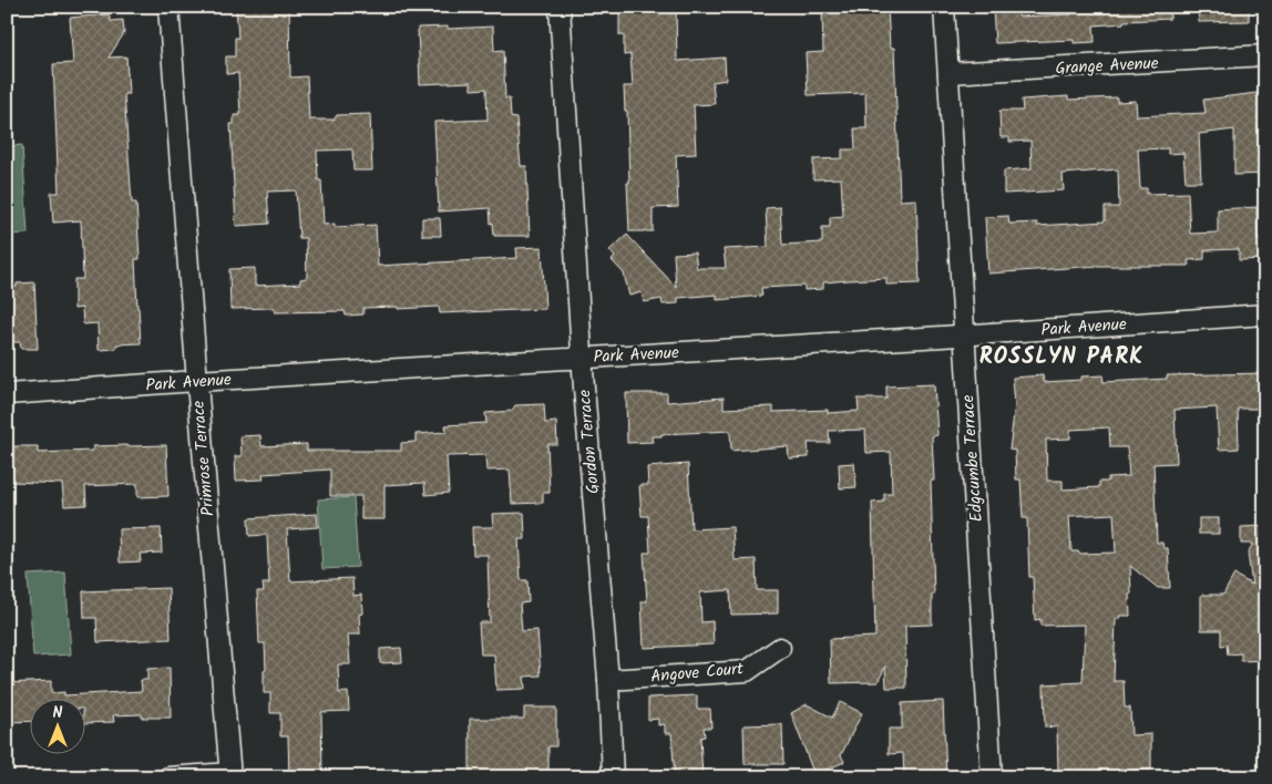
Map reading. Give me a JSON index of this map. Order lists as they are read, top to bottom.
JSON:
{
  "streets": {
    "street": [
      "Grange Avenue",
      "Park Avenue",
      "Gordon Terrace",
      "Primrose Terrace",
      "Edgcumbe Terrace",
      "Angove Court"
    ]
  },
  "crossings": [
    ["Grange Avenue", "Edgcumbe Terrace"],
    ["Park Avenue", "Gordon Terrace"],
    ["Park Avenue", "Primrose Terrace"],
    ["Park Avenue", "Edgcumbe Terrace"],
    ["Gordon Terrace", "Angove Court"]
  ],
  "districts": ["ROSSLYN PARK"],
  "north": "top"
}
